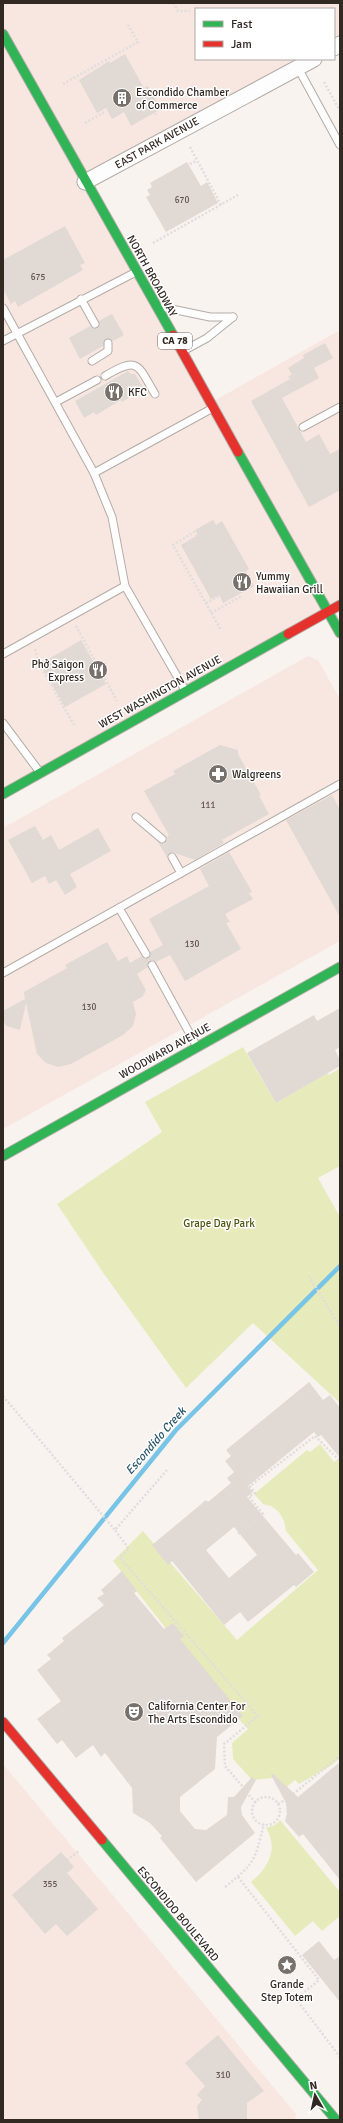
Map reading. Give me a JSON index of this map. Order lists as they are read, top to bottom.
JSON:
{
  "streets": {
    "main road": [
      "NORTH BROADWAY",
      "CA 78",
      "WEST WASHINGTON AVENUE",
      "WOODWARD AVENUE",
      "ESCONDIDO BOULEVARD"
    ],
    "street": ["EAST PARK AVENUE"]
  },
  "crossings": [
    ["EAST PARK AVENUE", "NORTH BROADWAY"],
    ["NORTH BROADWAY", "WEST WASHINGTON AVENUE"]
  ],
  "water": ["Escondido Creek"],
  "parks": ["Grape Day Park"],
  "places": {
    "building": ["Escondido Chamber of Commerce"],
    "restaurant": ["KFC", "Yummy Hawaiian Grill", "Phở Saigon Express"],
    "pharmacy": ["Walgreens"],
    "theatre": ["California Center For The Arts Escondido"],
    "place": ["Grande Step Totem"]
  },
  "house_numbers": [
    "670",
    "675",
    "111",
    "130",
    "130",
    "355",
    "310"
  ],
  "legend": ["Fast", "Jam"],
  "north": "top"
}
